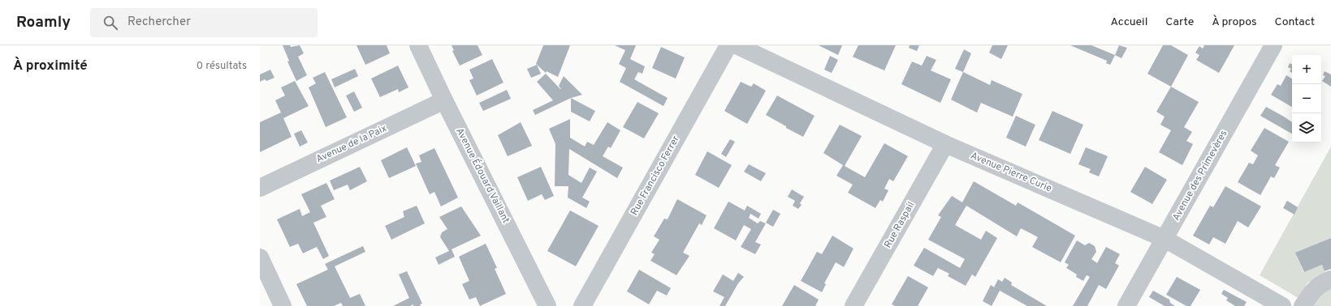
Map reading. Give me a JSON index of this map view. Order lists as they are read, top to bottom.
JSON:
{
  "streets": {
    "street": [
      "Avenue de la Paix",
      "Avenue Pierre Curie",
      "Avenue Édouard Vaillant",
      "Rue Francisco Ferrer",
      "Avenue des Primevères",
      "Rue Raspail"
    ]
  },
  "crossings": [
    ["Avenue de la Paix", "Avenue Édouard Vaillant"],
    ["Avenue Pierre Curie", "Avenue des Primevères"],
    ["Avenue Pierre Curie", "Rue Raspail"]
  ],
  "page": {
    "header": "Roamly",
    "search": "Rechercher",
    "nav": [
      "Accueil",
      "Carte",
      "À propos",
      "Contact"
    ],
    "heading": ["À proximité", "0 résultats"],
    "map_buttons": ["+", "−"]
  }
}
